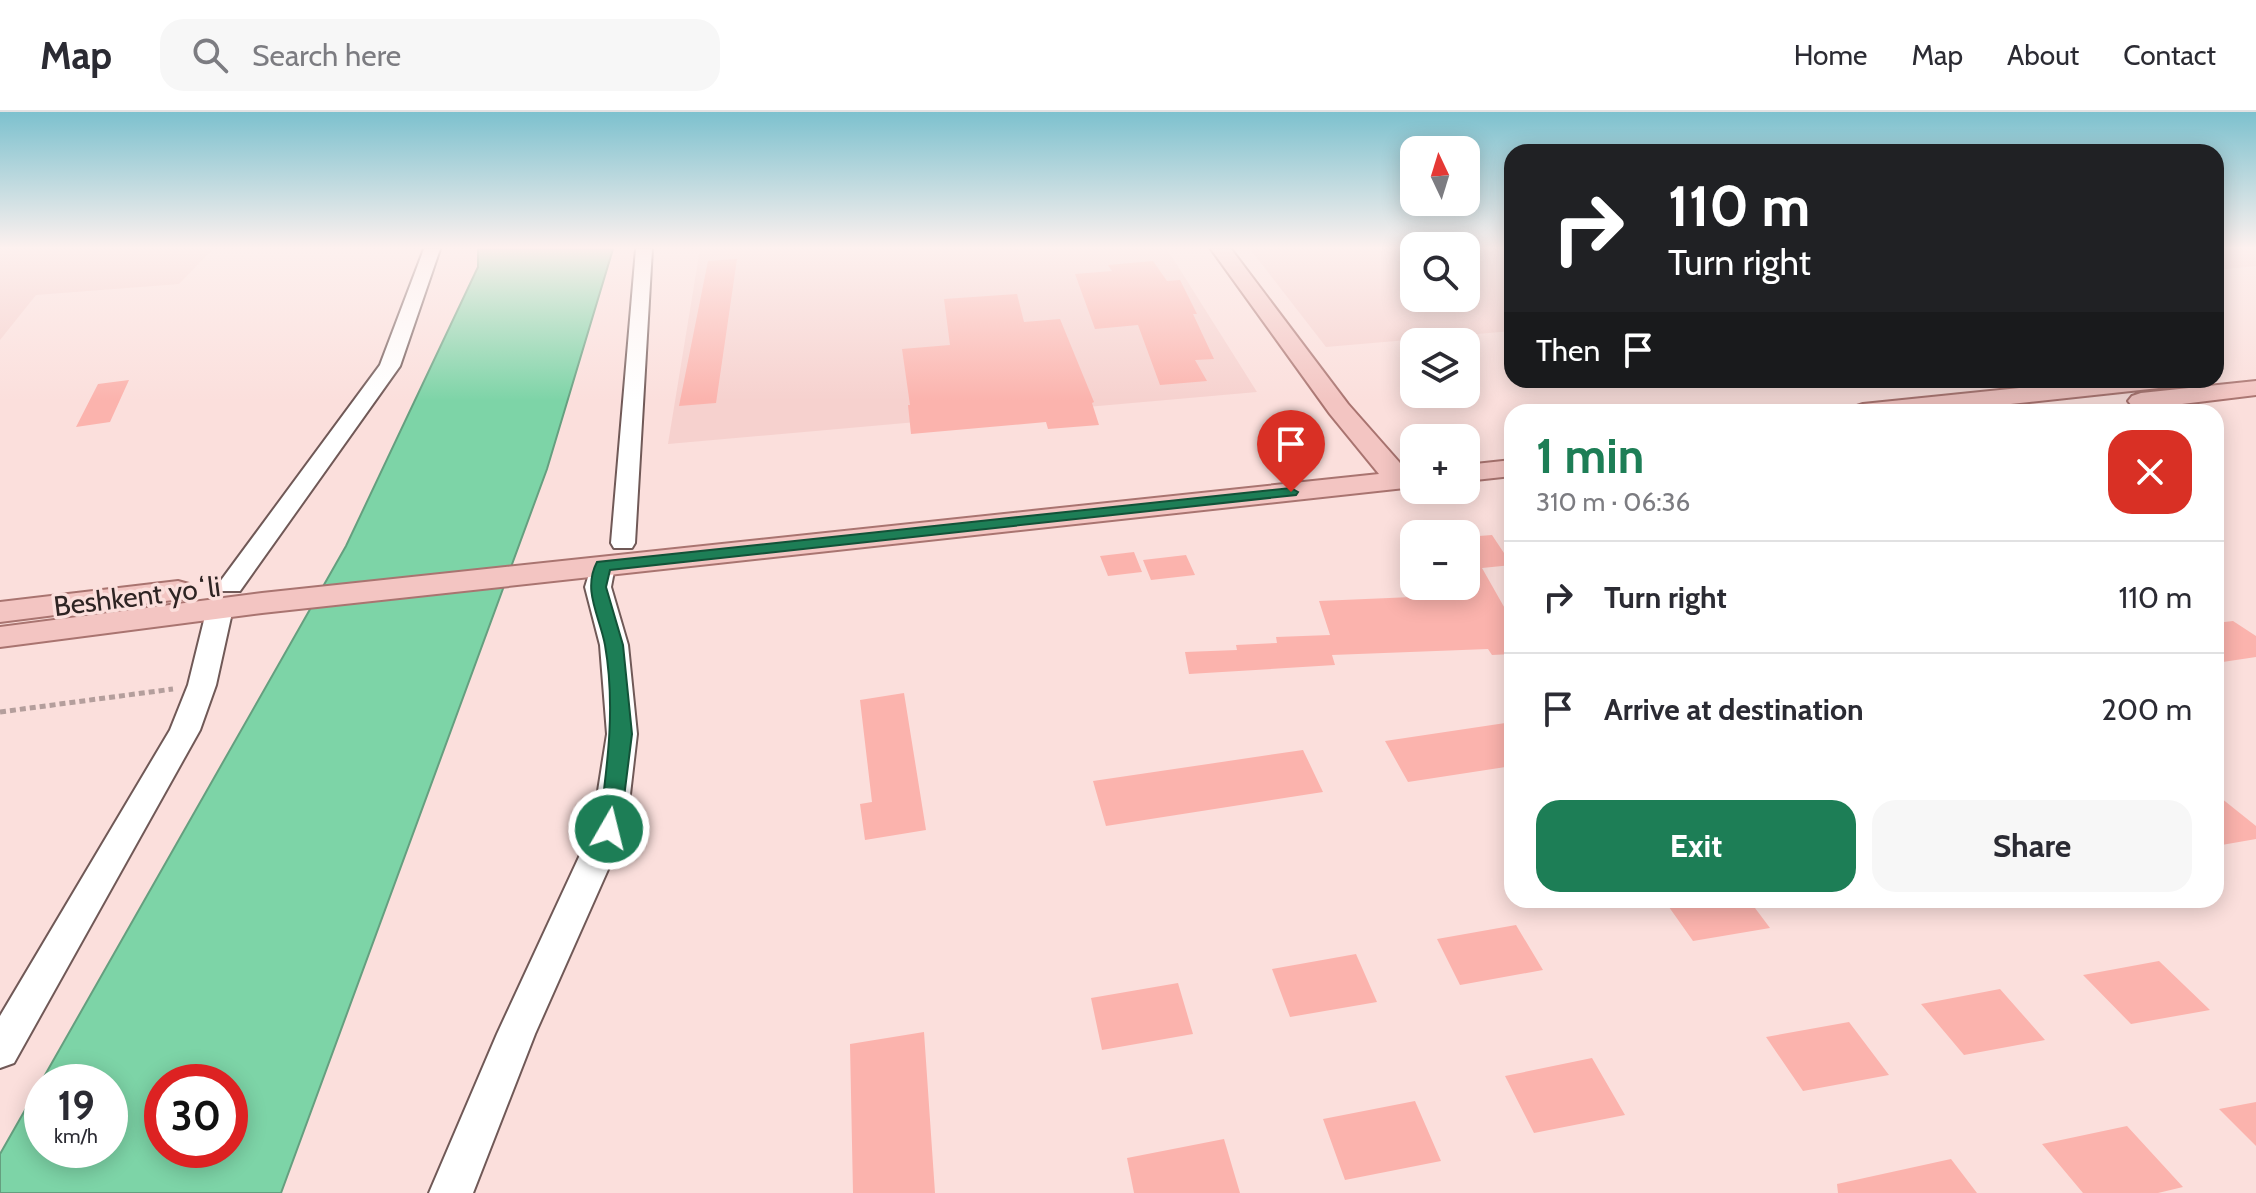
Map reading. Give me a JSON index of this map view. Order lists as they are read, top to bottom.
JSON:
{
  "streets": {
    "main road": ["Beshkent yoʻli"]
  },
  "north": "top",
  "page": {
    "header": "Map",
    "search": "Search here",
    "nav": [
      "Home",
      "Map",
      "About",
      "Contact"
    ],
    "map_buttons": ["+", "−"],
    "turn": ["110 m", "Turn right"],
    "then": "Then",
    "heading": ["1 min", "310 m · 06:36"],
    "list": [
      {
        "name": "Turn right",
        "value": "110 m"
      },
      {
        "name": "Arrive at destination",
        "value": "200 m"
      }
    ],
    "buttons": ["Exit", "Share"],
    "speed": "19 km/h",
    "limit": "30"
  }
}
